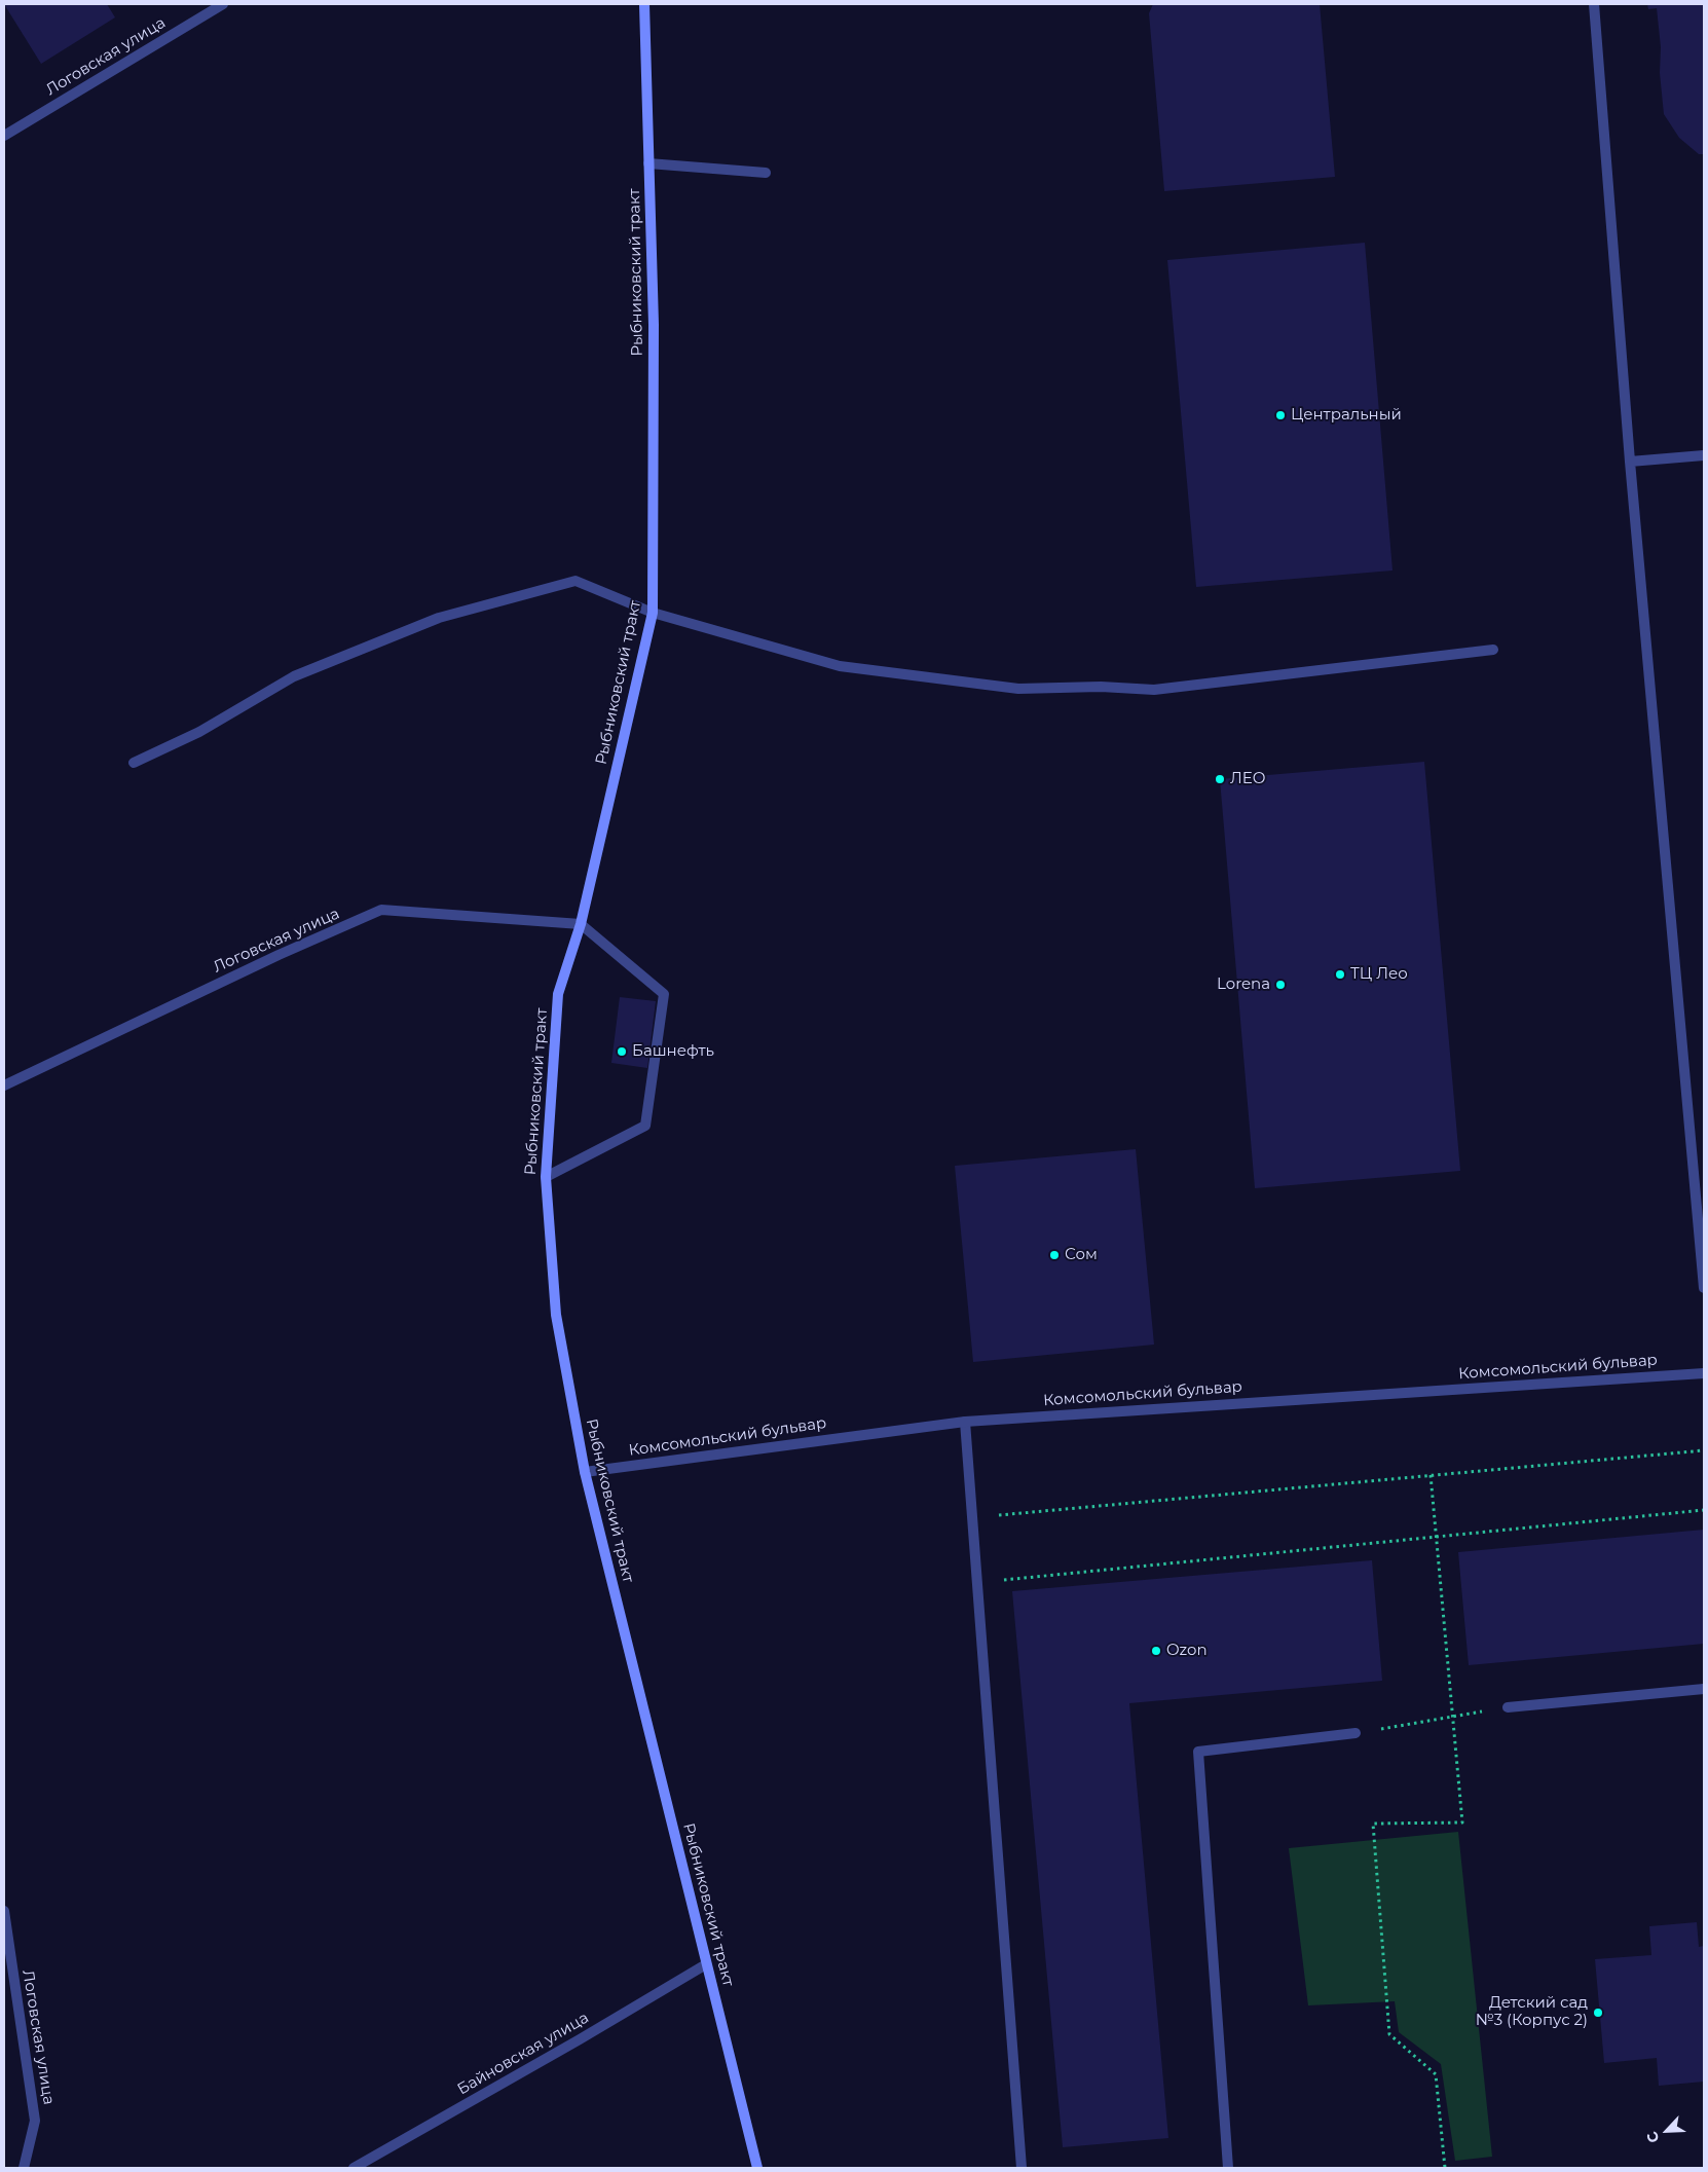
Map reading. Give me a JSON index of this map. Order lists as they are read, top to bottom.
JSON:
{
  "streets": {
    "main road": ["Рыбниковский тракт"],
    "street": ["Логовская улица", "Комсомольский бульвар", "Байновская улица"]
  },
  "crossings": [
    ["Логовская улица", "Рыбниковский тракт"],
    ["Рыбниковский тракт", "Комсомольский бульвар"],
    ["Рыбниковский тракт", "Байновская улица"]
  ],
  "places": [
    "Центральный",
    "ЛЕО",
    "ТЦ Лео",
    "Lorena",
    "Башнефть",
    "Сом",
    "Ozon",
    "Детский сад №3 (Корпус 2)"
  ],
  "north": "bottom left"
}
